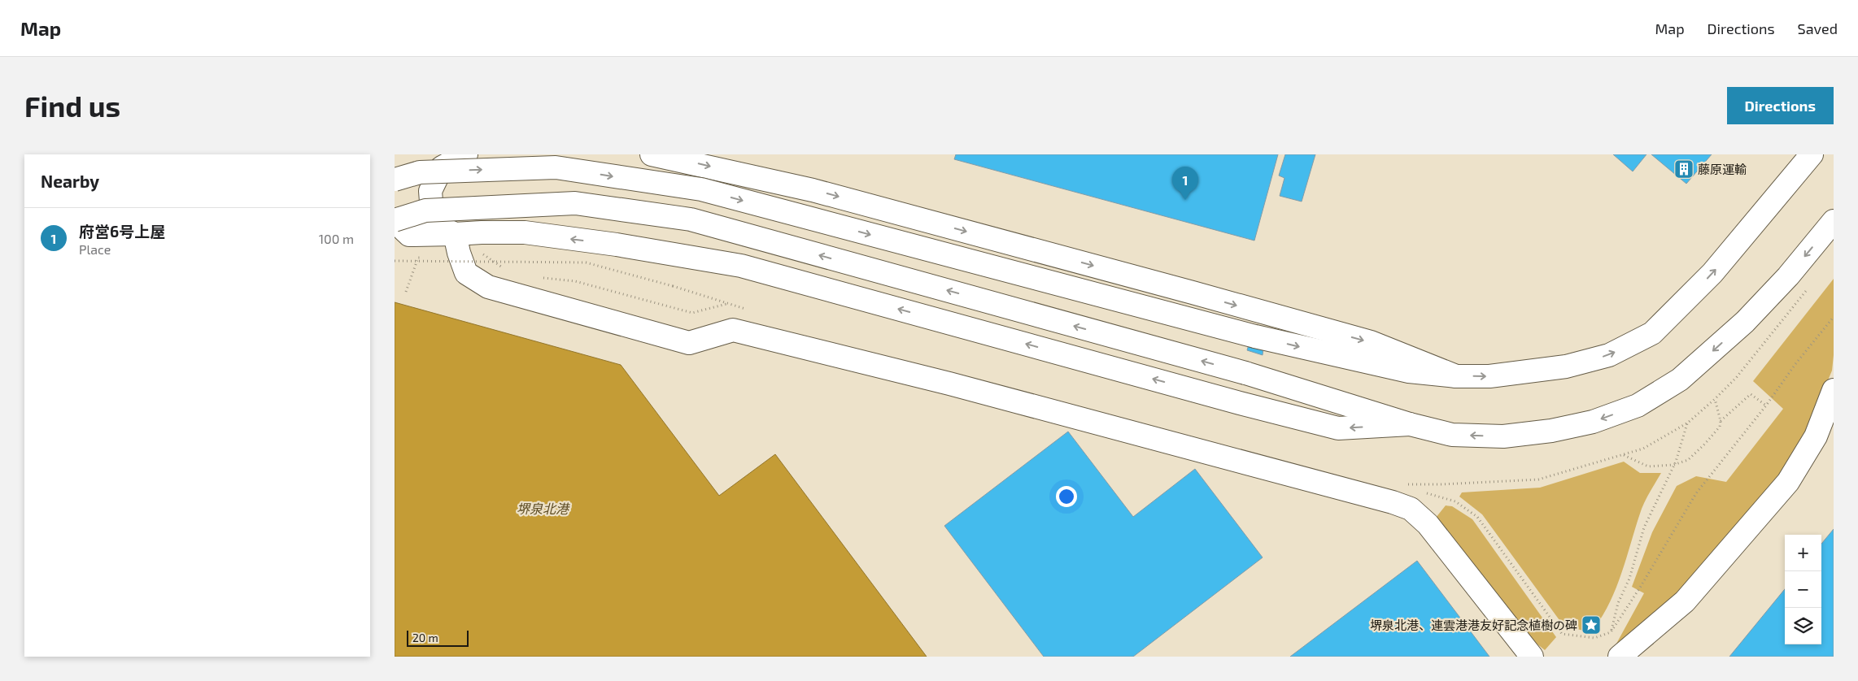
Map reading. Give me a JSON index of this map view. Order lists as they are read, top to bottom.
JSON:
{
  "water": ["堺泉北港"],
  "places": {
    "building": ["藤原運輸"],
    "place": ["堺泉北港、連雲港港友好記念植樹の碑"]
  },
  "scale_bar": "20 m",
  "page": {
    "header": "Map",
    "nav": ["Map", "Directions", "Saved"],
    "buttons": "Directions",
    "title": "Find us",
    "heading": "Nearby",
    "pins": "1",
    "list": [
      {
        "mark": "1",
        "name": "府営6号上屋",
        "note": "Place",
        "value": "100 m"
      }
    ],
    "map_buttons": ["+", "−"],
    "scale": "20 m"
  }
}
